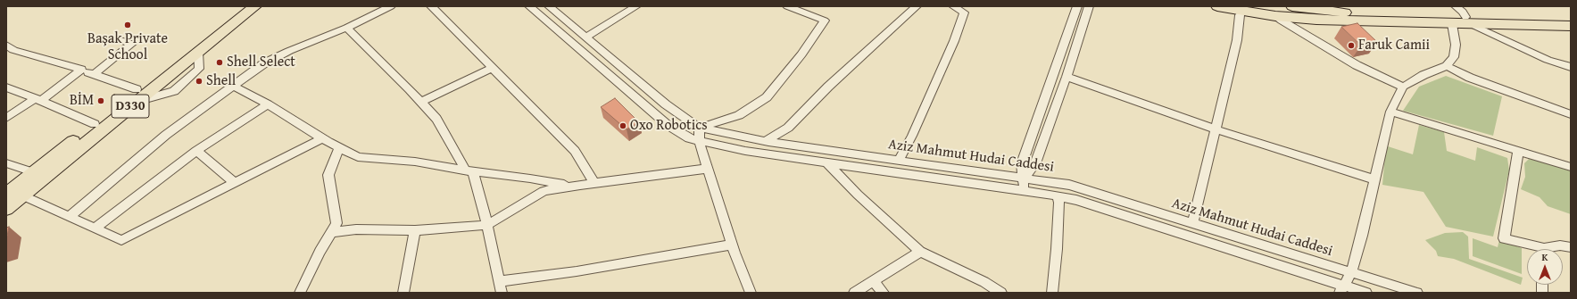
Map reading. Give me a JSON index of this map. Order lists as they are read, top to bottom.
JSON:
{
  "streets": {
    "highway": ["D330"],
    "street": ["Aziz Mahmut Hudai Caddesi"]
  },
  "places": [
    "Başak Private School",
    "Faruk Camii",
    "Shell Select",
    "Shell",
    "BİM",
    "Oxo Robotics"
  ],
  "north": "top"
}
